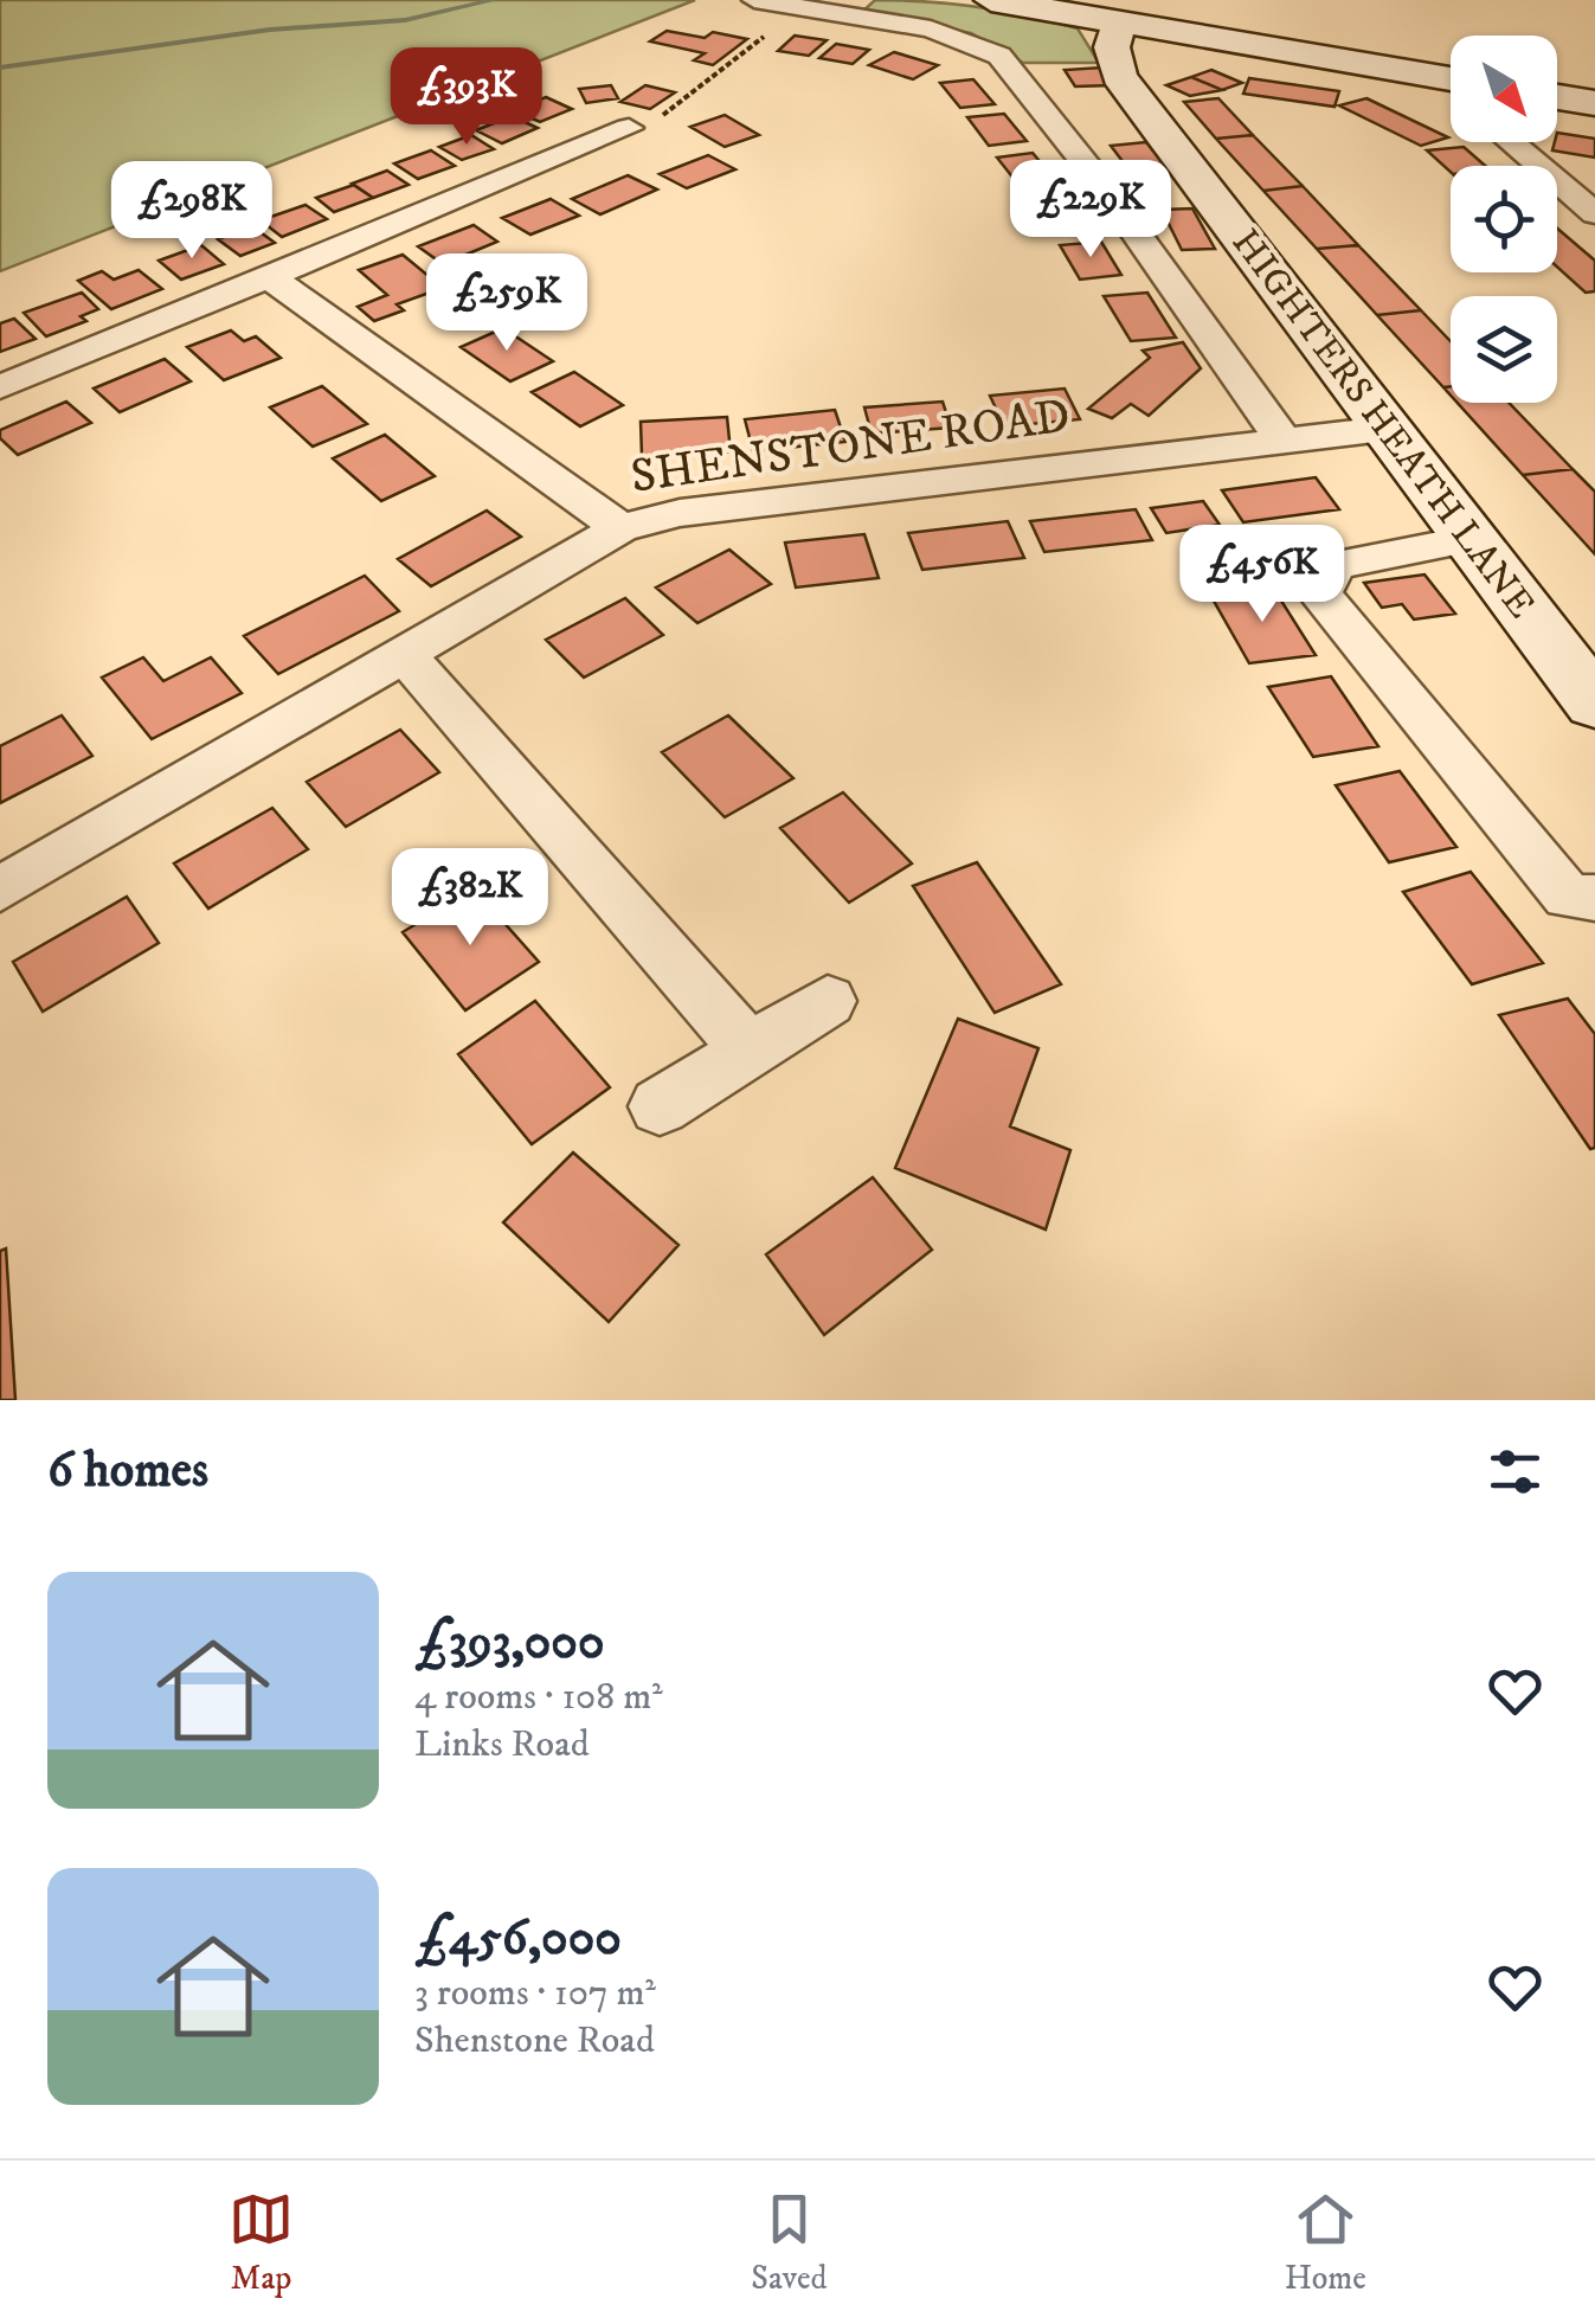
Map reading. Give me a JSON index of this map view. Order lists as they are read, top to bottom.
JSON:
{
  "streets": {
    "street": ["HIGHTERS HEATH LANE", "SHENSTONE ROAD"]
  },
  "crossings": [
    ["HIGHTERS HEATH LANE", "SHENSTONE ROAD"]
  ],
  "north": "bottom right",
  "page": {
    "price": [
      "£393K",
      "£229K",
      "£298K",
      "£259K",
      "£456K",
      "£382K"
    ],
    "heading": "6 homes",
    "list": [
      {
        "name": "£393,000",
        "note": "4 rooms · 108 m² · Links Road"
      },
      {
        "name": "£456,000",
        "note": "3 rooms · 107 m² · Shenstone Road"
      }
    ],
    "tabs": ["Map", "Saved", "Home"]
  }
}
